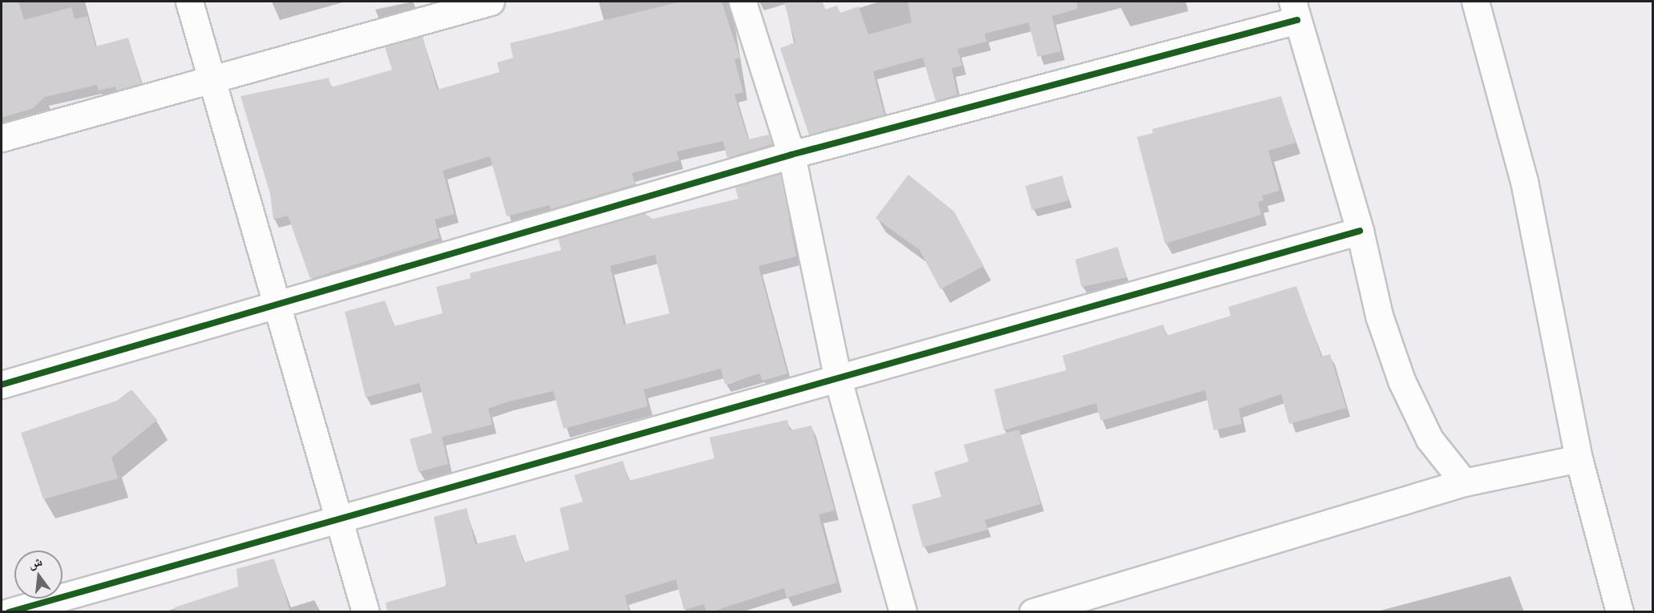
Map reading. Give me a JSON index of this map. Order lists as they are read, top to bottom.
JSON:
{
  "north": "top"
}
